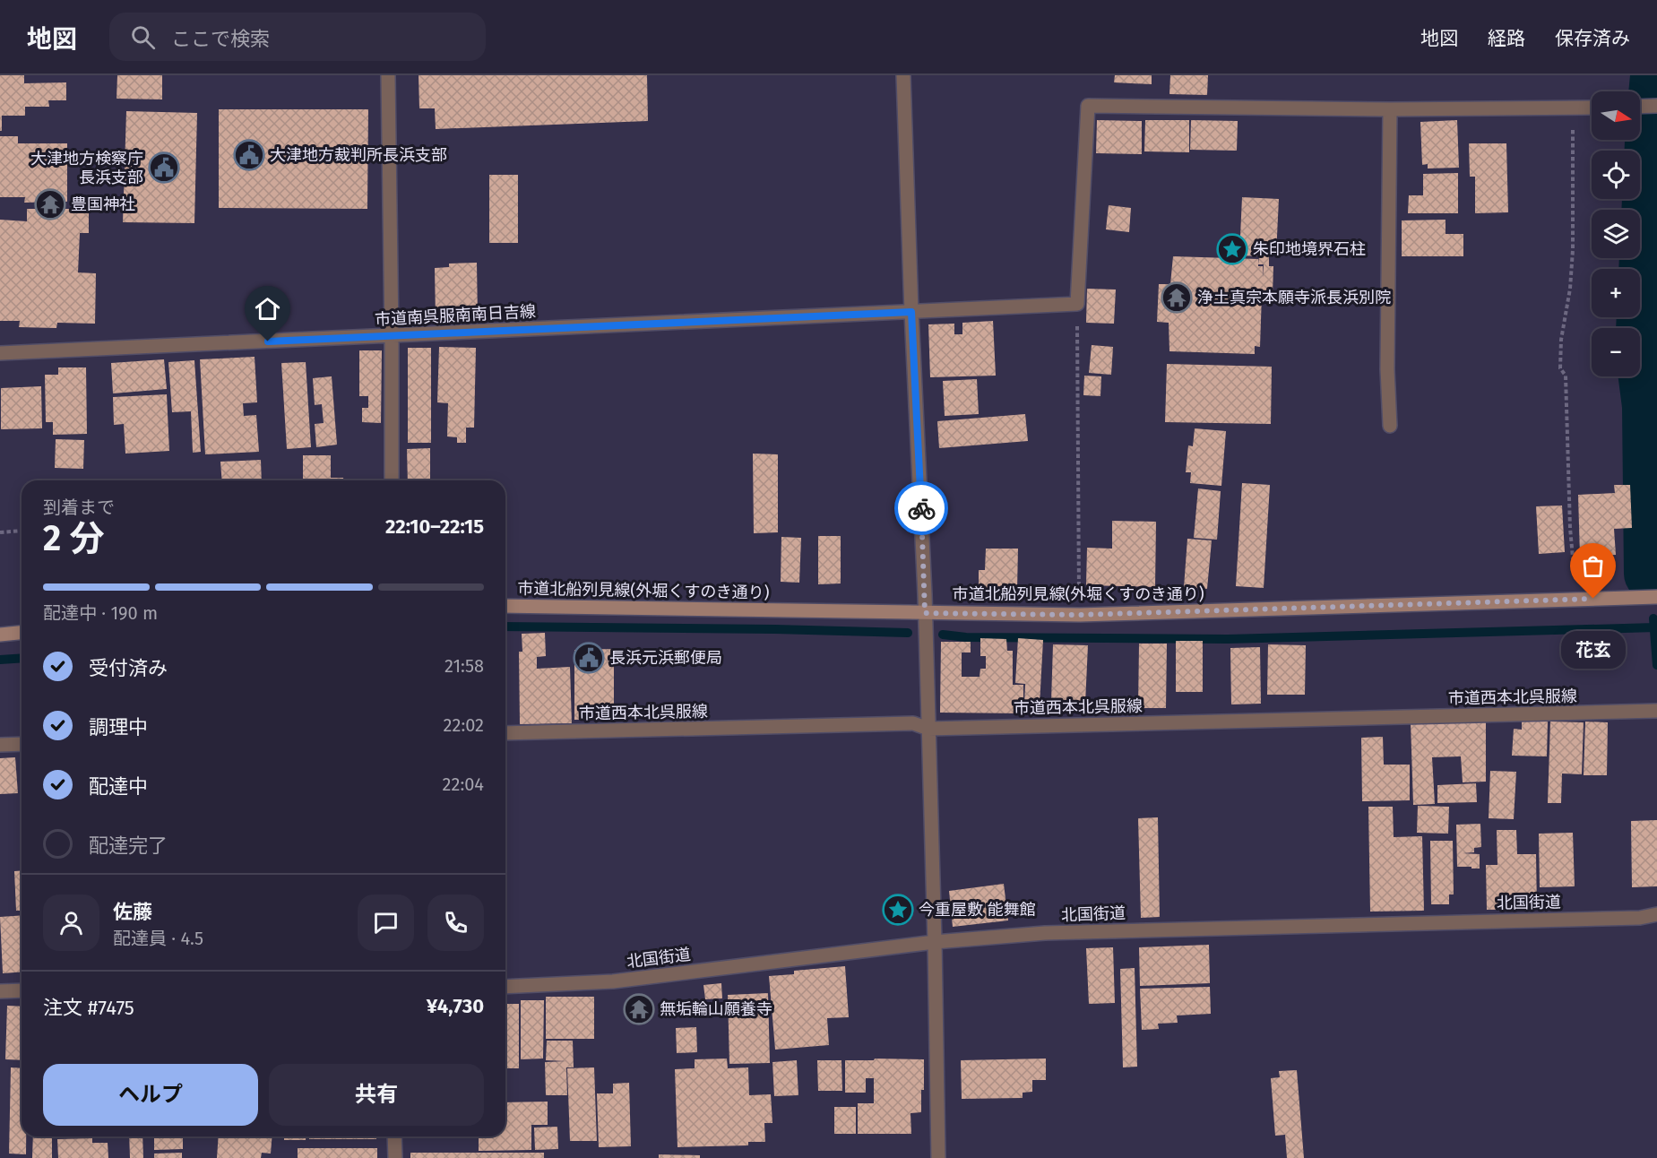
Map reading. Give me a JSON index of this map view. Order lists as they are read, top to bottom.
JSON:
{
  "streets": {
    "street": [
      "市道南呉服南南日吉線",
      "市道北船列見線(外堀くすのき通り)",
      "市道西本北呉服線",
      "北国街道"
    ]
  },
  "places": {
    "public building": ["大津地方裁判所長浜支部", "大津地方検察庁 長浜支部", "長浜元浜郵便局"],
    "temple": ["豊国神社", "浄土真宗本願寺派長浜別院", "無垢輪山願養寺"],
    "place": ["朱印地境界石柱", "今重屋敷 能舞館"],
    "other": ["花玄"]
  },
  "north": "right",
  "page": {
    "header": "地図",
    "search": "ここで検索",
    "nav": ["地図", "経路", "保存済み"],
    "map_buttons": ["+", "−"],
    "heading": ["2 分", "到着まで", "22:10–22:15"],
    "panel": [
      "佐藤",
      "配達員 · 4.5",
      "注文 #7475",
      "¥4,730"
    ],
    "bar": "配達中 · 190 m",
    "bubble": "花玄",
    "list": [
      ["受付済み", "21:58"],
      ["調理中", "22:02"],
      ["配達中", "22:04"],
      "配達完了"
    ],
    "buttons": ["ヘルプ", "共有"]
  }
}
